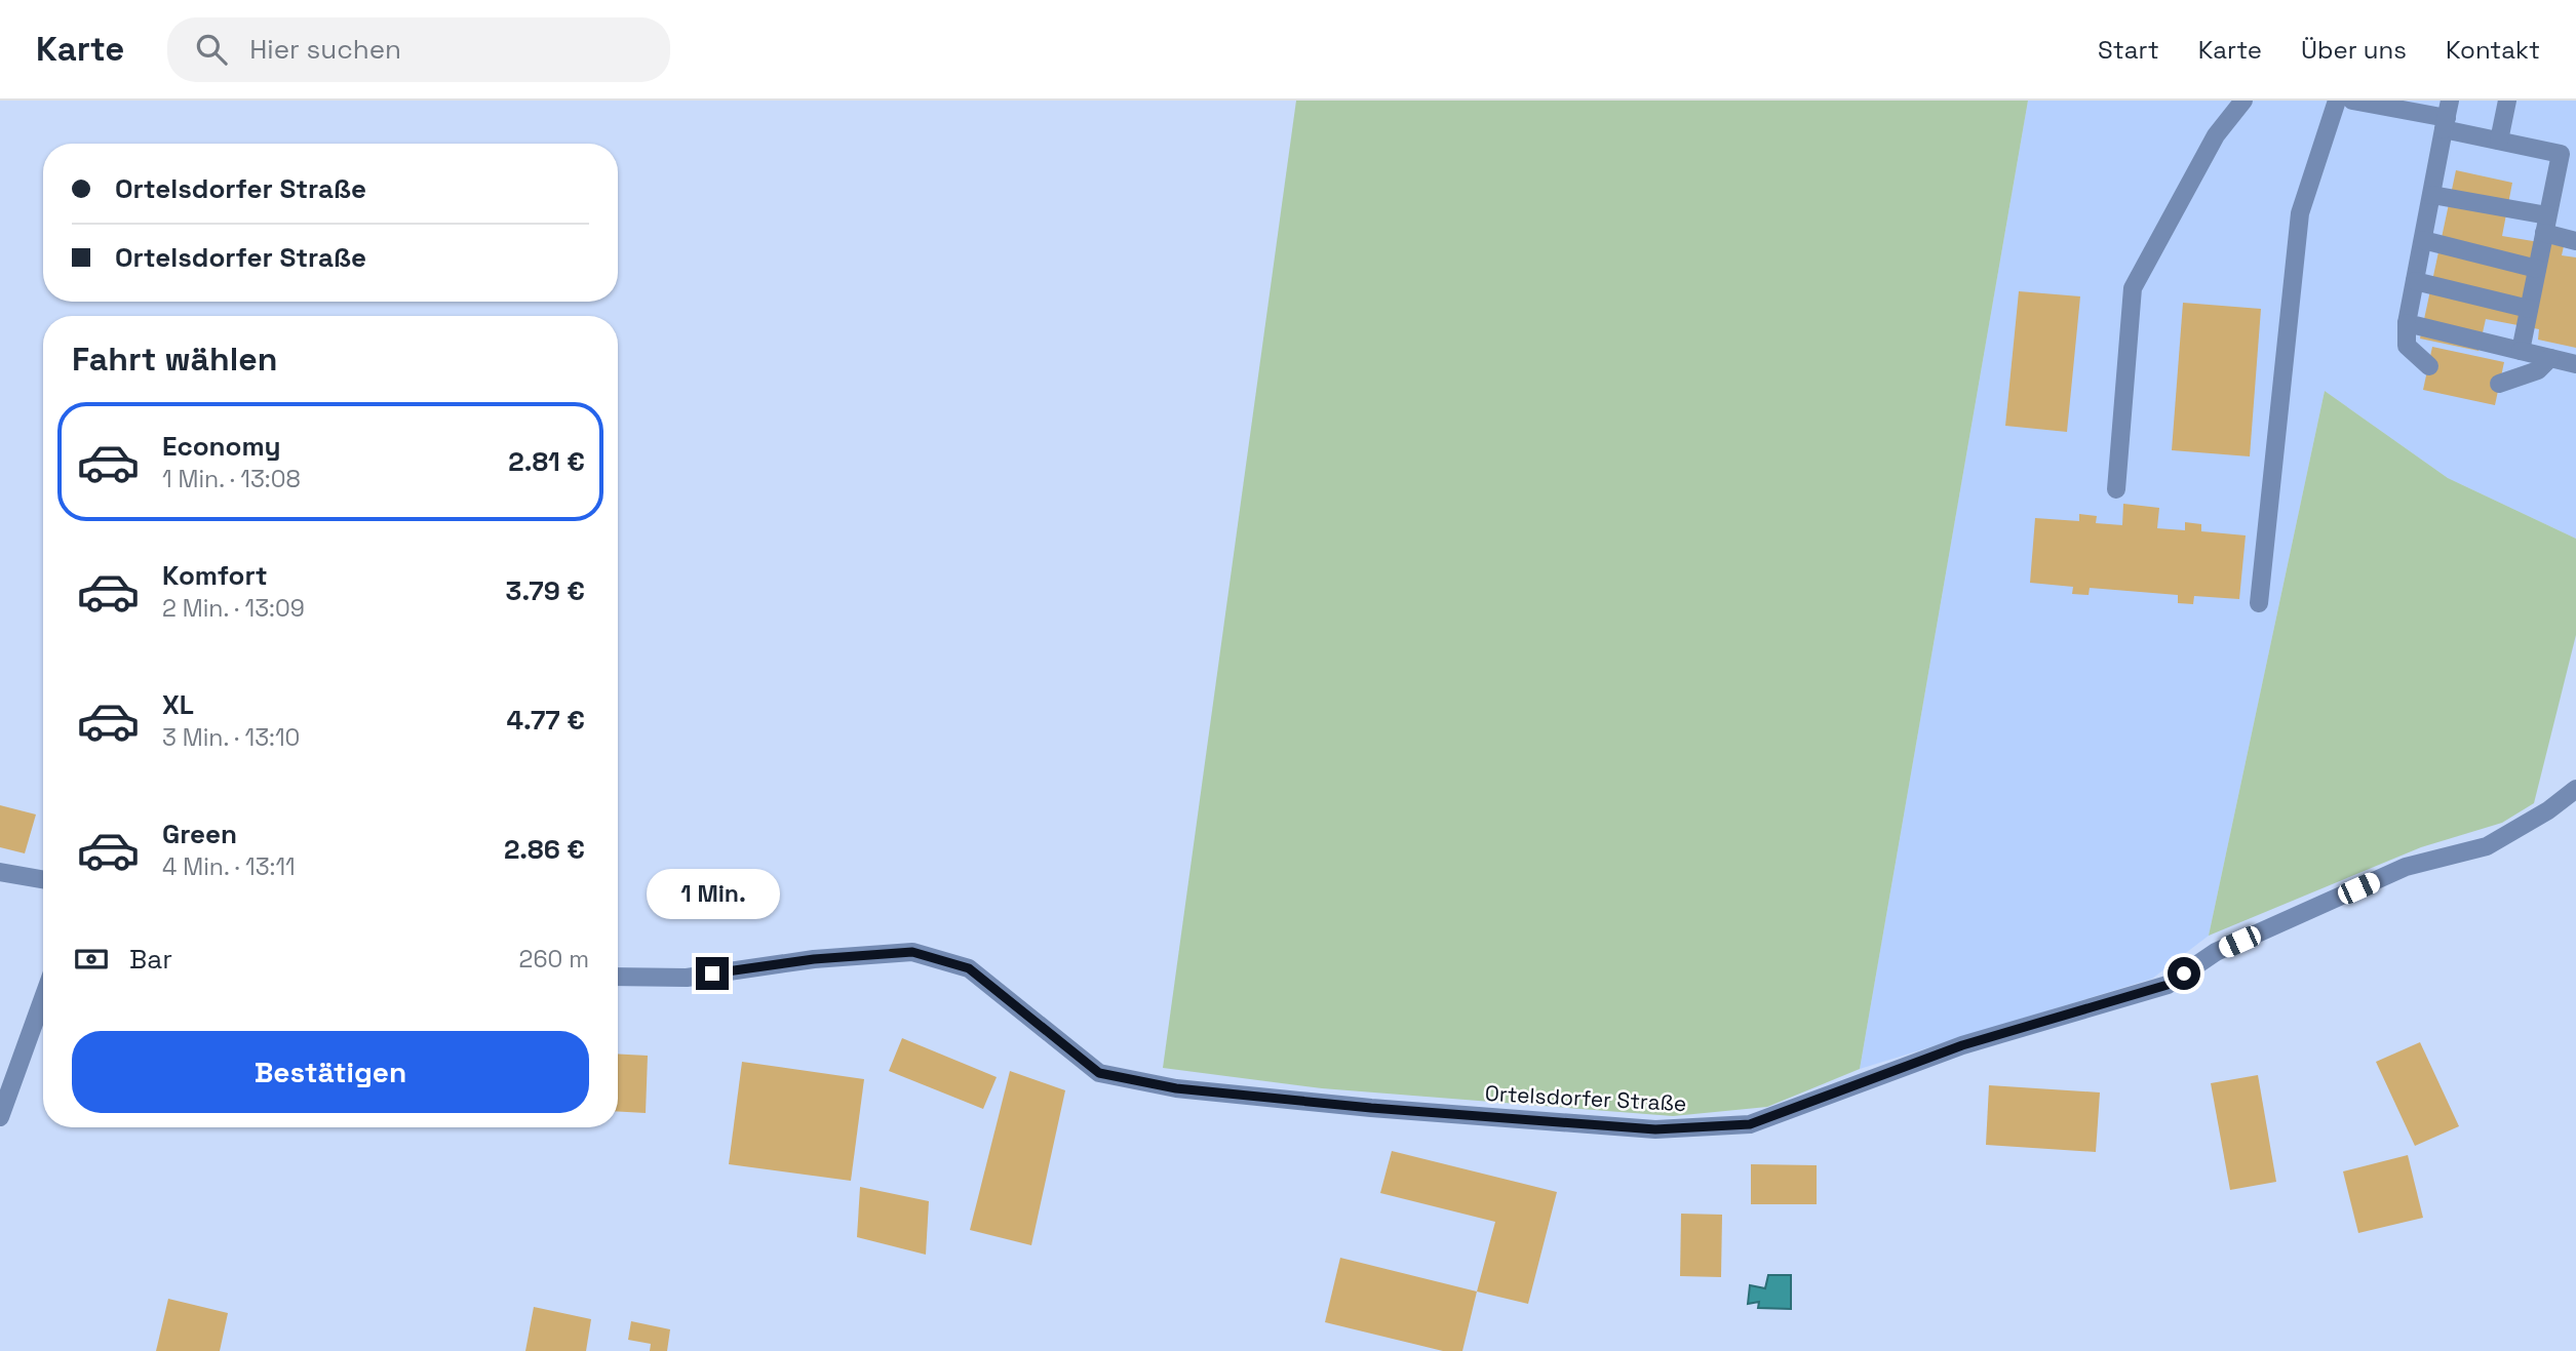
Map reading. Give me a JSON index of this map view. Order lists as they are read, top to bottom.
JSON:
{
  "streets": {
    "street": ["Ortelsdorfer Straße"]
  },
  "page": {
    "header": "Karte",
    "search": "Hier suchen",
    "nav": [
      "Start",
      "Karte",
      "Über uns",
      "Kontakt"
    ],
    "banner": ["Ortelsdorfer Straße", "Ortelsdorfer Straße"],
    "heading": "Fahrt wählen",
    "list": [
      {
        "name": "Economy",
        "note": "1 Min. · 13:08",
        "value": "2.81 €"
      },
      {
        "name": "Komfort",
        "note": "2 Min. · 13:09",
        "value": "3.79 €"
      },
      {
        "name": "XL",
        "note": "3 Min. · 13:10",
        "value": "4.77 €"
      },
      {
        "name": "Green",
        "note": "4 Min. · 13:11",
        "value": "2.86 €"
      }
    ],
    "bubble": "1 Min.",
    "pay": ["Bar", "260 m"],
    "buttons": "Bestätigen"
  }
}
